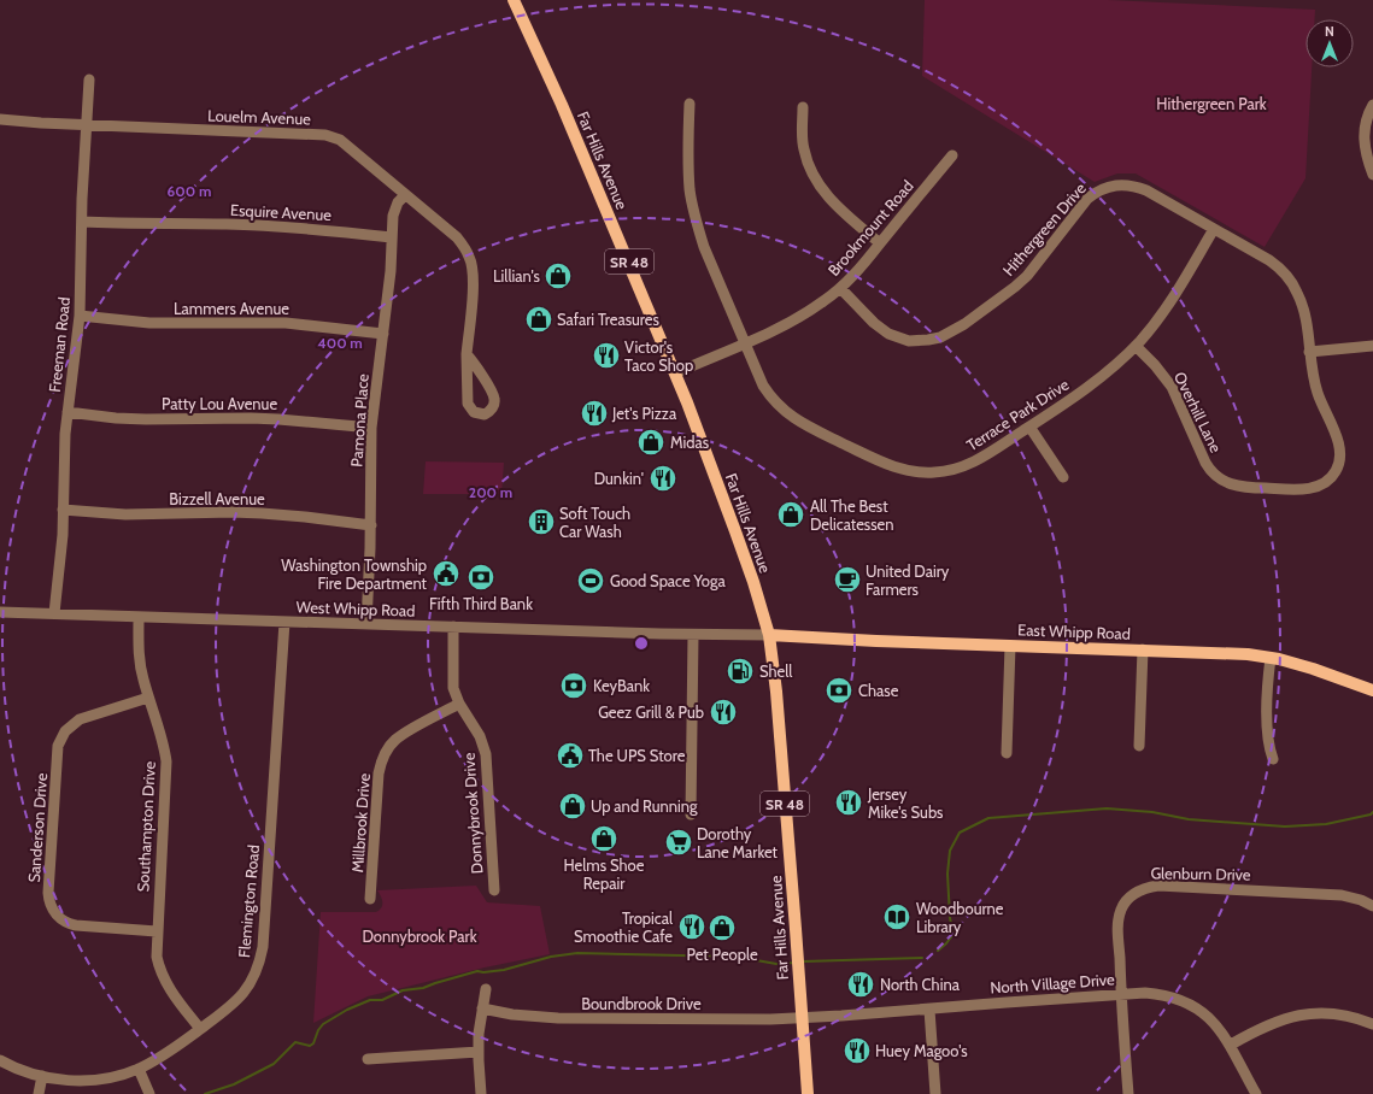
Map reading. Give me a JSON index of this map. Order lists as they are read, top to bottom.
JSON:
{
  "streets": {
    "main road": ["Far Hills Avenue", "SR 48", "East Whipp Road"],
    "street": [
      "Louelm Avenue",
      "Esquire Avenue",
      "Brookmount Road",
      "Hithergreen Drive",
      "Lammers Avenue",
      "Freeman Road",
      "Patty Lou Avenue",
      "Overhill Lane",
      "Terrace Park Drive",
      "Pamona Place",
      "Bizzell Avenue",
      "West Whipp Road",
      "Donnybrook Drive",
      "Millbrook Drive",
      "Southampton Drive",
      "Sanderson Drive",
      "Glenburn Drive",
      "Flemington Road",
      "North Village Drive",
      "Boundbrook Drive"
    ]
  },
  "crossings": [
    ["Louelm Avenue", "Freeman Road"],
    ["Louelm Avenue", "Pamona Place"],
    ["Far Hills Avenue", "Brookmount Road"],
    ["Far Hills Avenue", "West Whipp Road"],
    ["Far Hills Avenue", "East Whipp Road"],
    ["Far Hills Avenue", "North Village Drive"],
    ["Far Hills Avenue", "Boundbrook Drive"],
    ["Esquire Avenue", "Freeman Road"],
    ["Esquire Avenue", "Pamona Place"],
    ["Brookmount Road", "Hithergreen Drive"],
    ["Brookmount Road", "Terrace Park Drive"],
    ["Hithergreen Drive", "Overhill Lane"],
    ["Hithergreen Drive", "Terrace Park Drive"],
    ["Lammers Avenue", "Freeman Road"],
    ["Lammers Avenue", "Pamona Place"],
    ["Freeman Road", "Patty Lou Avenue"],
    ["Freeman Road", "Bizzell Avenue"],
    ["Freeman Road", "West Whipp Road"],
    ["Patty Lou Avenue", "Pamona Place"],
    ["Overhill Lane", "Terrace Park Drive"],
    ["Pamona Place", "Bizzell Avenue"],
    ["Pamona Place", "West Whipp Road"],
    ["West Whipp Road", "East Whipp Road"],
    ["West Whipp Road", "Donnybrook Drive"],
    ["West Whipp Road", "Southampton Drive"],
    ["West Whipp Road", "Flemington Road"],
    ["Donnybrook Drive", "Millbrook Drive"],
    ["Southampton Drive", "Sanderson Drive"],
    ["Southampton Drive", "Flemington Road"],
    ["Glenburn Drive", "North Village Drive"],
    ["North Village Drive", "Boundbrook Drive"]
  ],
  "parks": ["Hithergreen Park", "Donnybrook Park"],
  "places": {
    "shop": [
      "Lillian's",
      "Safari Treasures",
      "Midas",
      "All The Best Delicatessen",
      "Up and Running",
      "Helms Shoe Repair",
      "Pet People"
    ],
    "restaurant": [
      "Victor's Taco Shop",
      "Jet's Pizza",
      "Dunkin'",
      "Geez Grill & Pub",
      "Jersey Mike's Subs",
      "Tropical Smoothie Cafe",
      "North China",
      "Huey Magoo's"
    ],
    "building": ["Soft Touch Car Wash"],
    "public building": ["Washington Township Fire Department", "The UPS Store"],
    "bank": ["Fifth Third Bank", "KeyBank", "Chase"],
    "cafe": ["United Dairy Farmers"],
    "sports": ["Good Space Yoga"],
    "fuel station": ["Shell"],
    "supermarket": ["Dorothy Lane Market"],
    "library": ["Woodbourne Library"]
  },
  "north": "top",
  "rings": ["600 m", "400 m", "200 m"]
}
